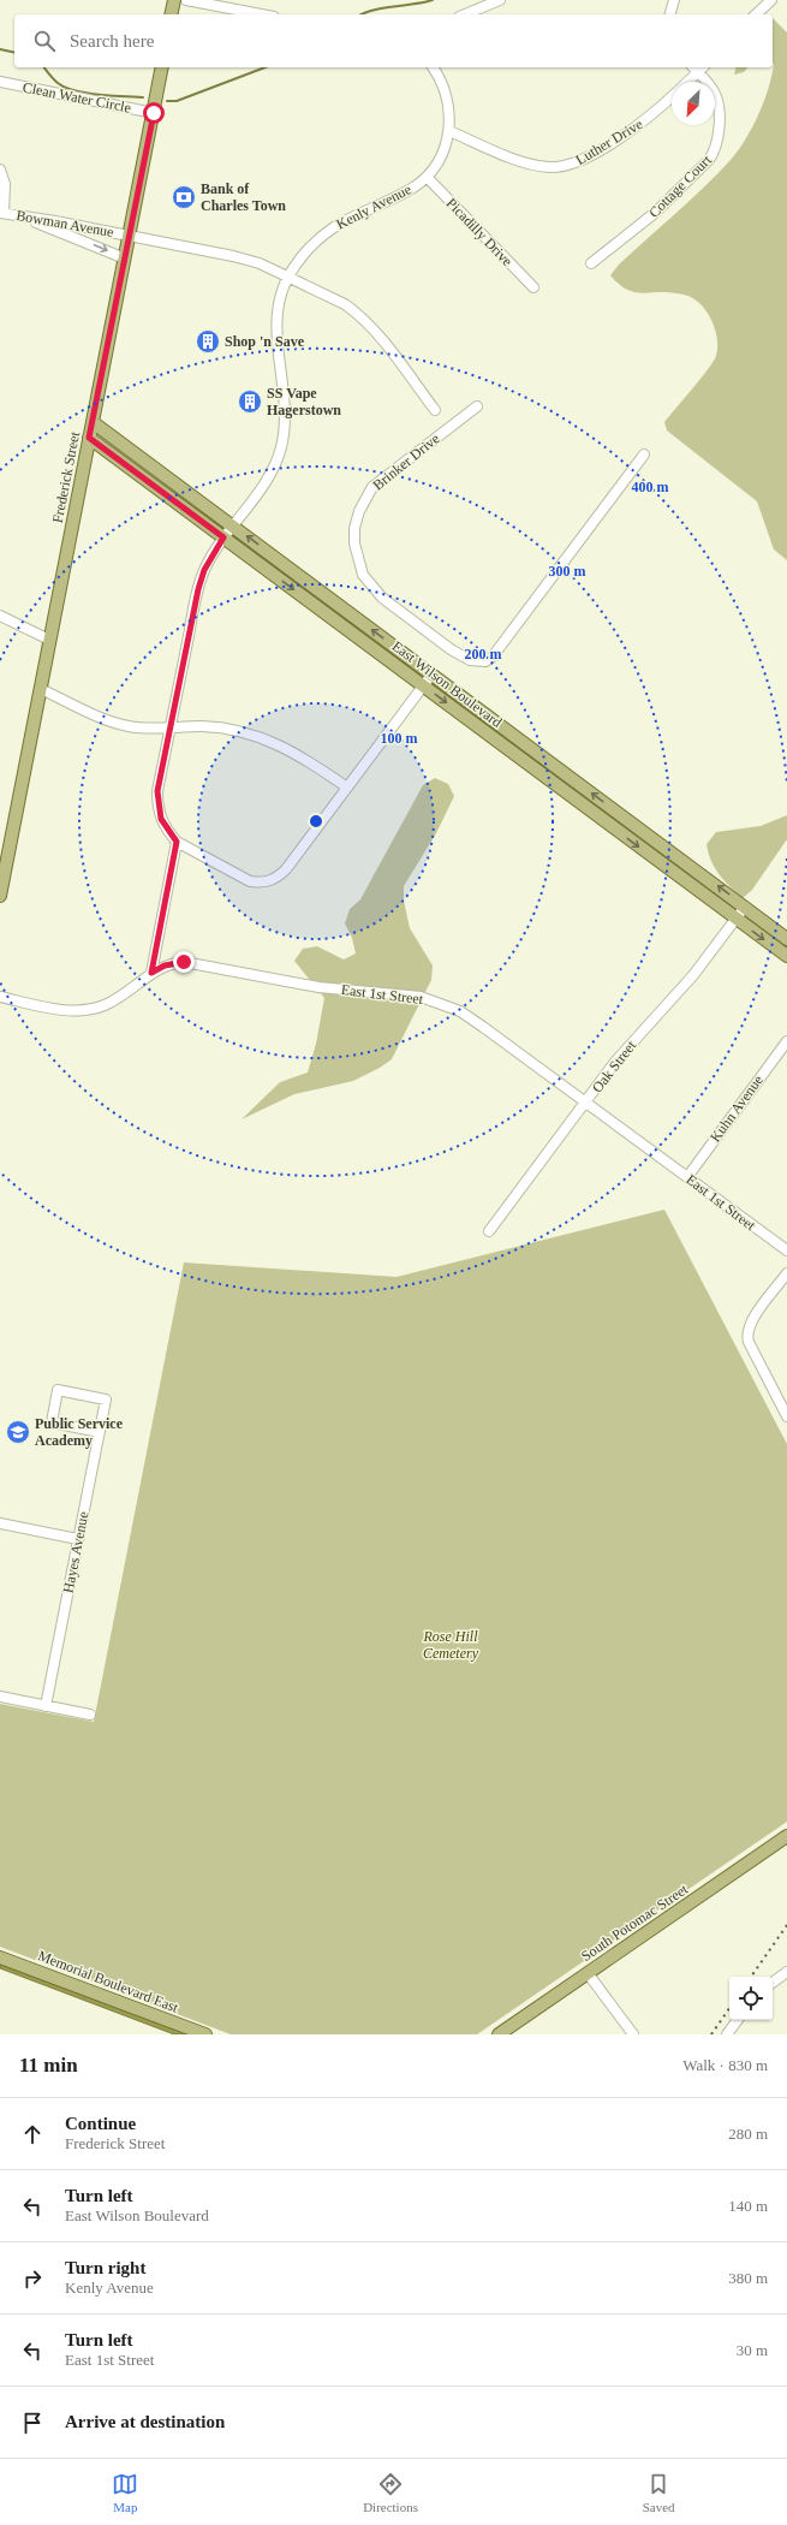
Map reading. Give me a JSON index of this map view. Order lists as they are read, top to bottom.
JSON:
{
  "streets": {
    "main road": [
      "Frederick Street",
      "East Wilson Boulevard",
      "South Potomac Street",
      "Memorial Boulevard East"
    ],
    "street": [
      "Clean Water Circle",
      "Luther Drive",
      "Cottage Court",
      "Kenly Avenue",
      "Bowman Avenue",
      "Picadilly Drive",
      "Brinker Drive",
      "East 1st Street",
      "Oak Street",
      "Kuhn Avenue",
      "Hayes Avenue"
    ]
  },
  "crossings": [
    ["Clean Water Circle", "Frederick Street"],
    ["Luther Drive", "Cottage Court"],
    ["Luther Drive", "Kenly Avenue"],
    ["Kenly Avenue", "Bowman Avenue"],
    ["Kenly Avenue", "Picadilly Drive"],
    ["Kenly Avenue", "East Wilson Boulevard"],
    ["Bowman Avenue", "Frederick Street"],
    ["Frederick Street", "East Wilson Boulevard"],
    ["East Wilson Boulevard", "Oak Street"],
    ["East 1st Street", "Oak Street"],
    ["East 1st Street", "Kuhn Avenue"]
  ],
  "parks": ["Rose Hill Cemetery"],
  "places": {
    "bank": ["Bank of Charles Town"],
    "building": ["Shop 'n Save", "SS Vape Hagerstown"],
    "school or university": ["Public Service Academy"]
  },
  "north": "bottom left",
  "page": {
    "search": "Search here",
    "heading": ["11 min", "Walk · 830 m"],
    "list": [
      ["Continue", "Frederick Street", "280 m"],
      ["Turn left", "East Wilson Boulevard", "140 m"],
      ["Turn right", "Kenly Avenue", "380 m"],
      ["Turn left", "East 1st Street", "30 m"],
      "Arrive at destination"
    ],
    "nav": ["Map", "Directions", "Saved"]
  },
  "rings": [
    "400 m",
    "300 m",
    "200 m",
    "100 m"
  ]
}
